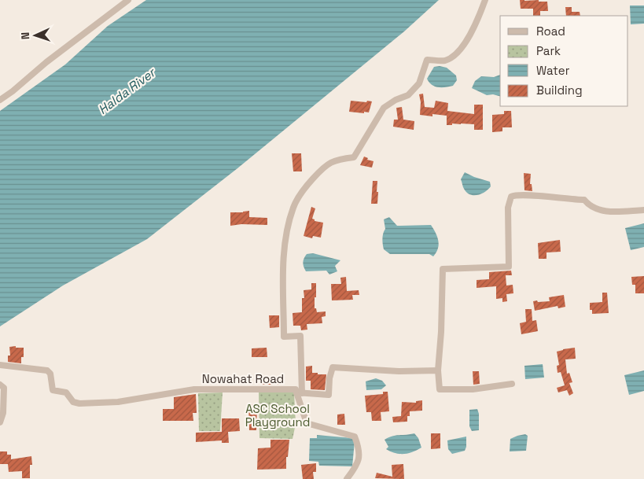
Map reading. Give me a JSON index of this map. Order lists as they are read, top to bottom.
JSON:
{
  "streets": {
    "street": ["Nowahat Road"]
  },
  "water": ["Halda River"],
  "parks": ["ASC School Playground"],
  "legend": [
    "Road",
    "Park",
    "Water",
    "Building"
  ],
  "north": "left"
}
